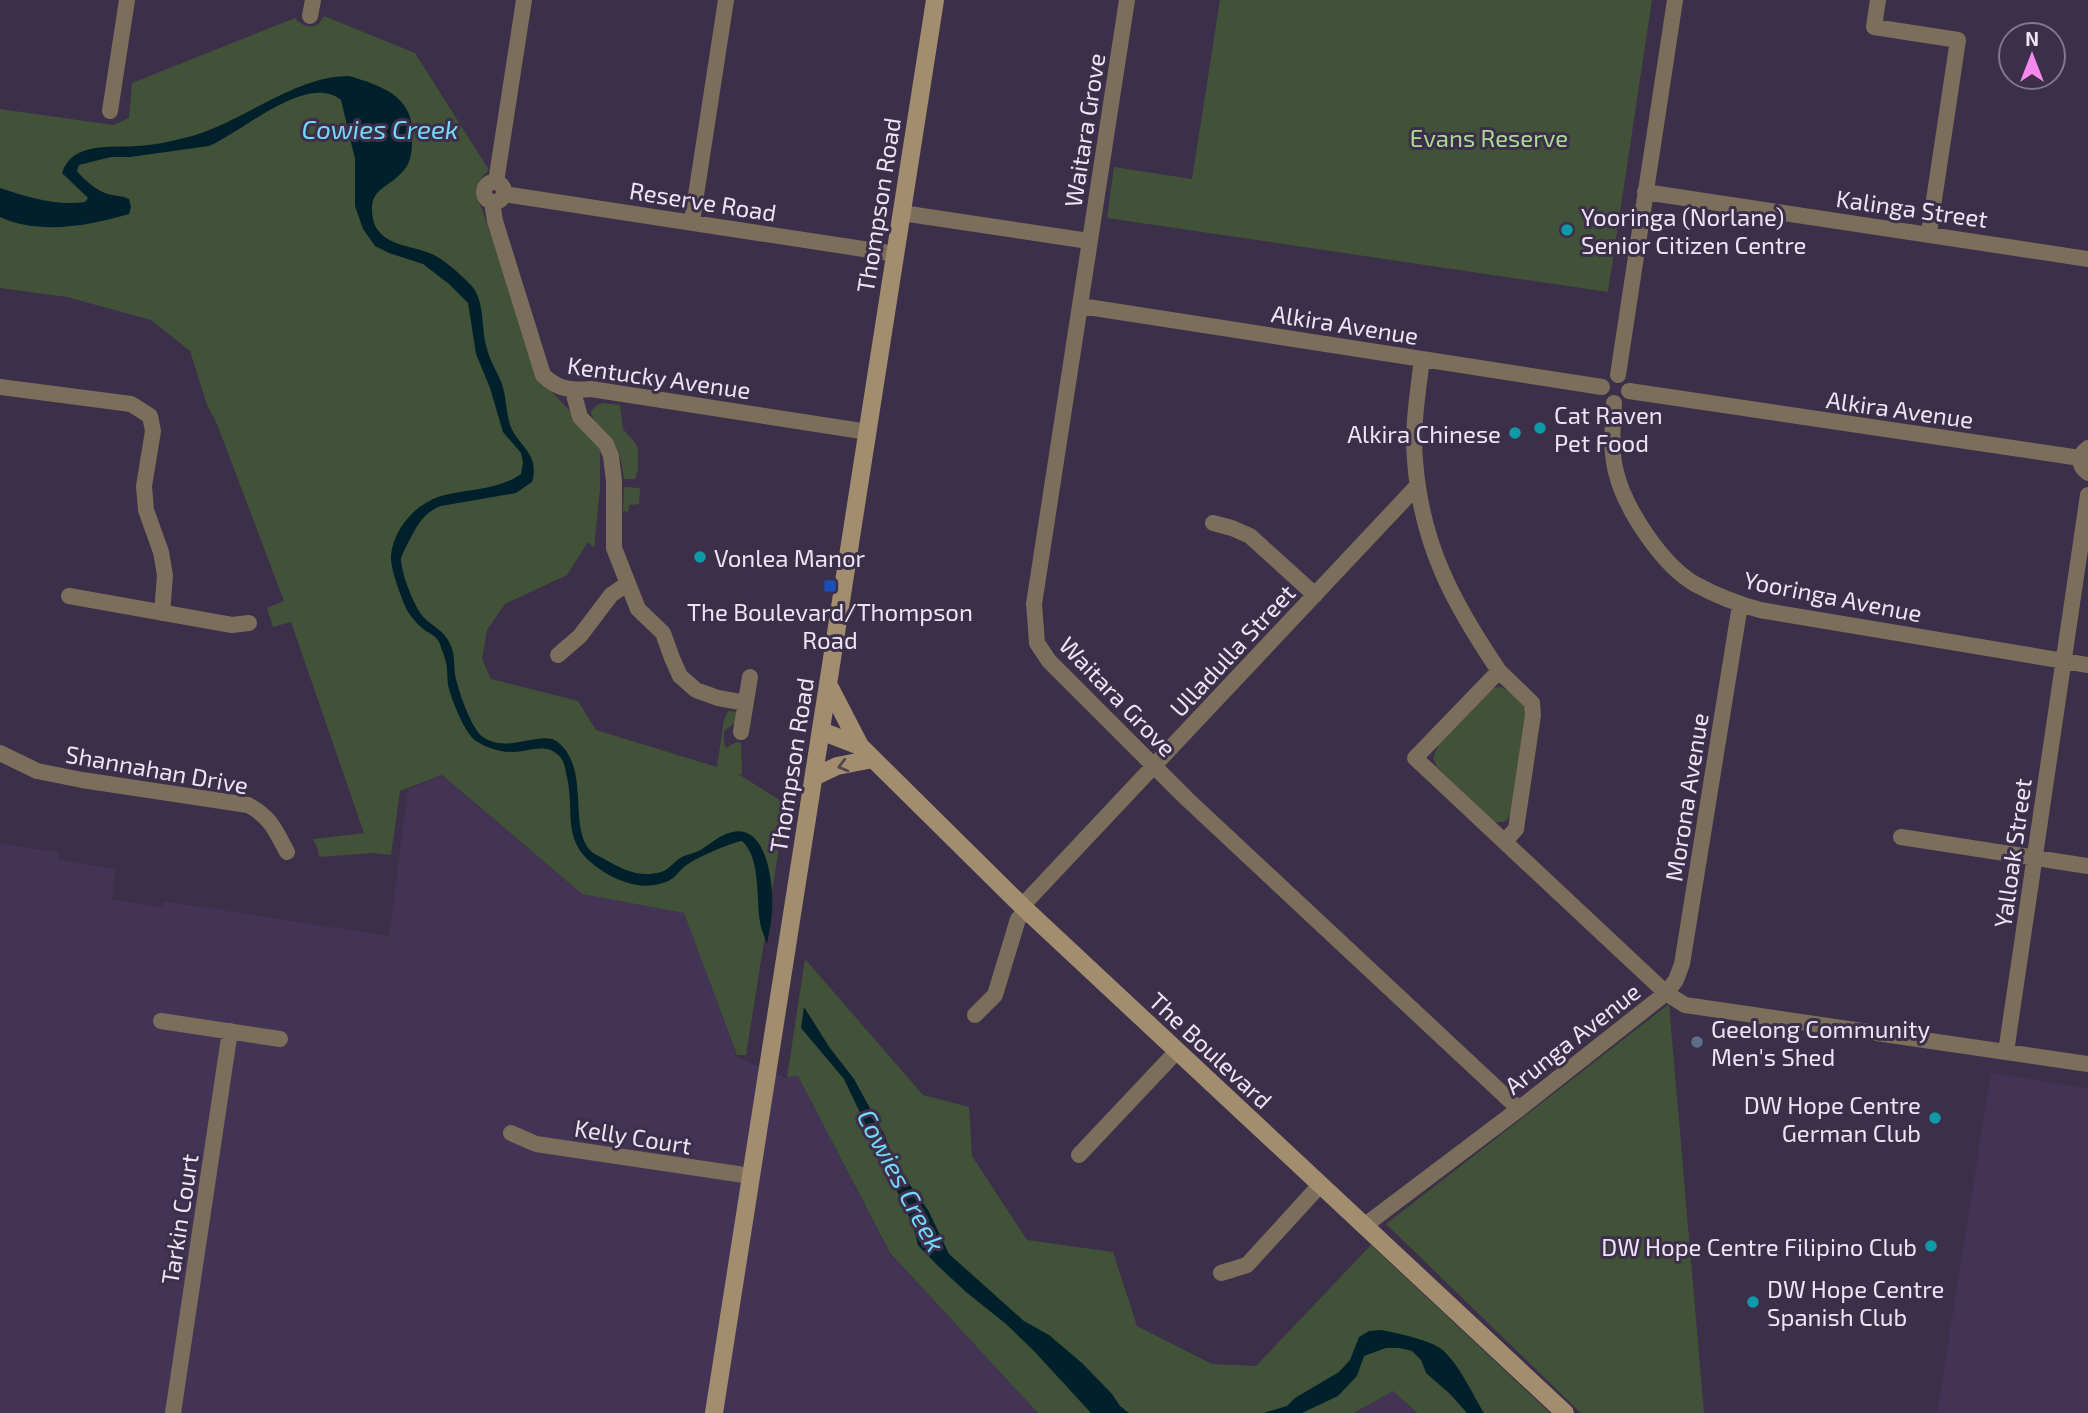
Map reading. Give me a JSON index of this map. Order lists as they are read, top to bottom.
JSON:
{
  "streets": {
    "main road": ["Thompson Road", "The Boulevard"],
    "street": [
      "Waitara Grove",
      "Reserve Road",
      "Kalinga Street",
      "Alkira Avenue",
      "Kentucky Avenue",
      "Yooringa Avenue",
      "Ulladulla Street",
      "Shannahan Drive",
      "Morona Avenue",
      "Yalloak Street",
      "Arunga Avenue",
      "Kelly Court",
      "Tarkin Court"
    ]
  },
  "crossings": [
    ["Waitara Grove", "Alkira Avenue"],
    ["Waitara Grove", "Ulladulla Street"],
    ["Waitara Grove", "Arunga Avenue"],
    ["Reserve Road", "Thompson Road"],
    ["Reserve Road", "Kentucky Avenue"],
    ["Thompson Road", "Kentucky Avenue"],
    ["Thompson Road", "The Boulevard"],
    ["Thompson Road", "Kelly Court"],
    ["Alkira Avenue", "Yooringa Avenue"],
    ["Yooringa Avenue", "Morona Avenue"],
    ["Yooringa Avenue", "Yalloak Street"],
    ["Ulladulla Street", "The Boulevard"],
    ["Morona Avenue", "Arunga Avenue"],
    ["Yalloak Street", "Arunga Avenue"],
    ["Arunga Avenue", "The Boulevard"]
  ],
  "water": ["Cowies Creek"],
  "parks": ["Evans Reserve"],
  "places": {
    "other": [
      "Yooringa (Norlane) Senior Citizen Centre",
      "Cat Raven Pet Food",
      "Alkira Chinese",
      "Vonlea Manor",
      "Geelong Community Men's Shed",
      "DW Hope Centre German Club",
      "DW Hope Centre Filipino Club",
      "DW Hope Centre Spanish Club"
    ],
    "transit": ["The Boulevard/Thompson Road"]
  },
  "north": "top"
}
